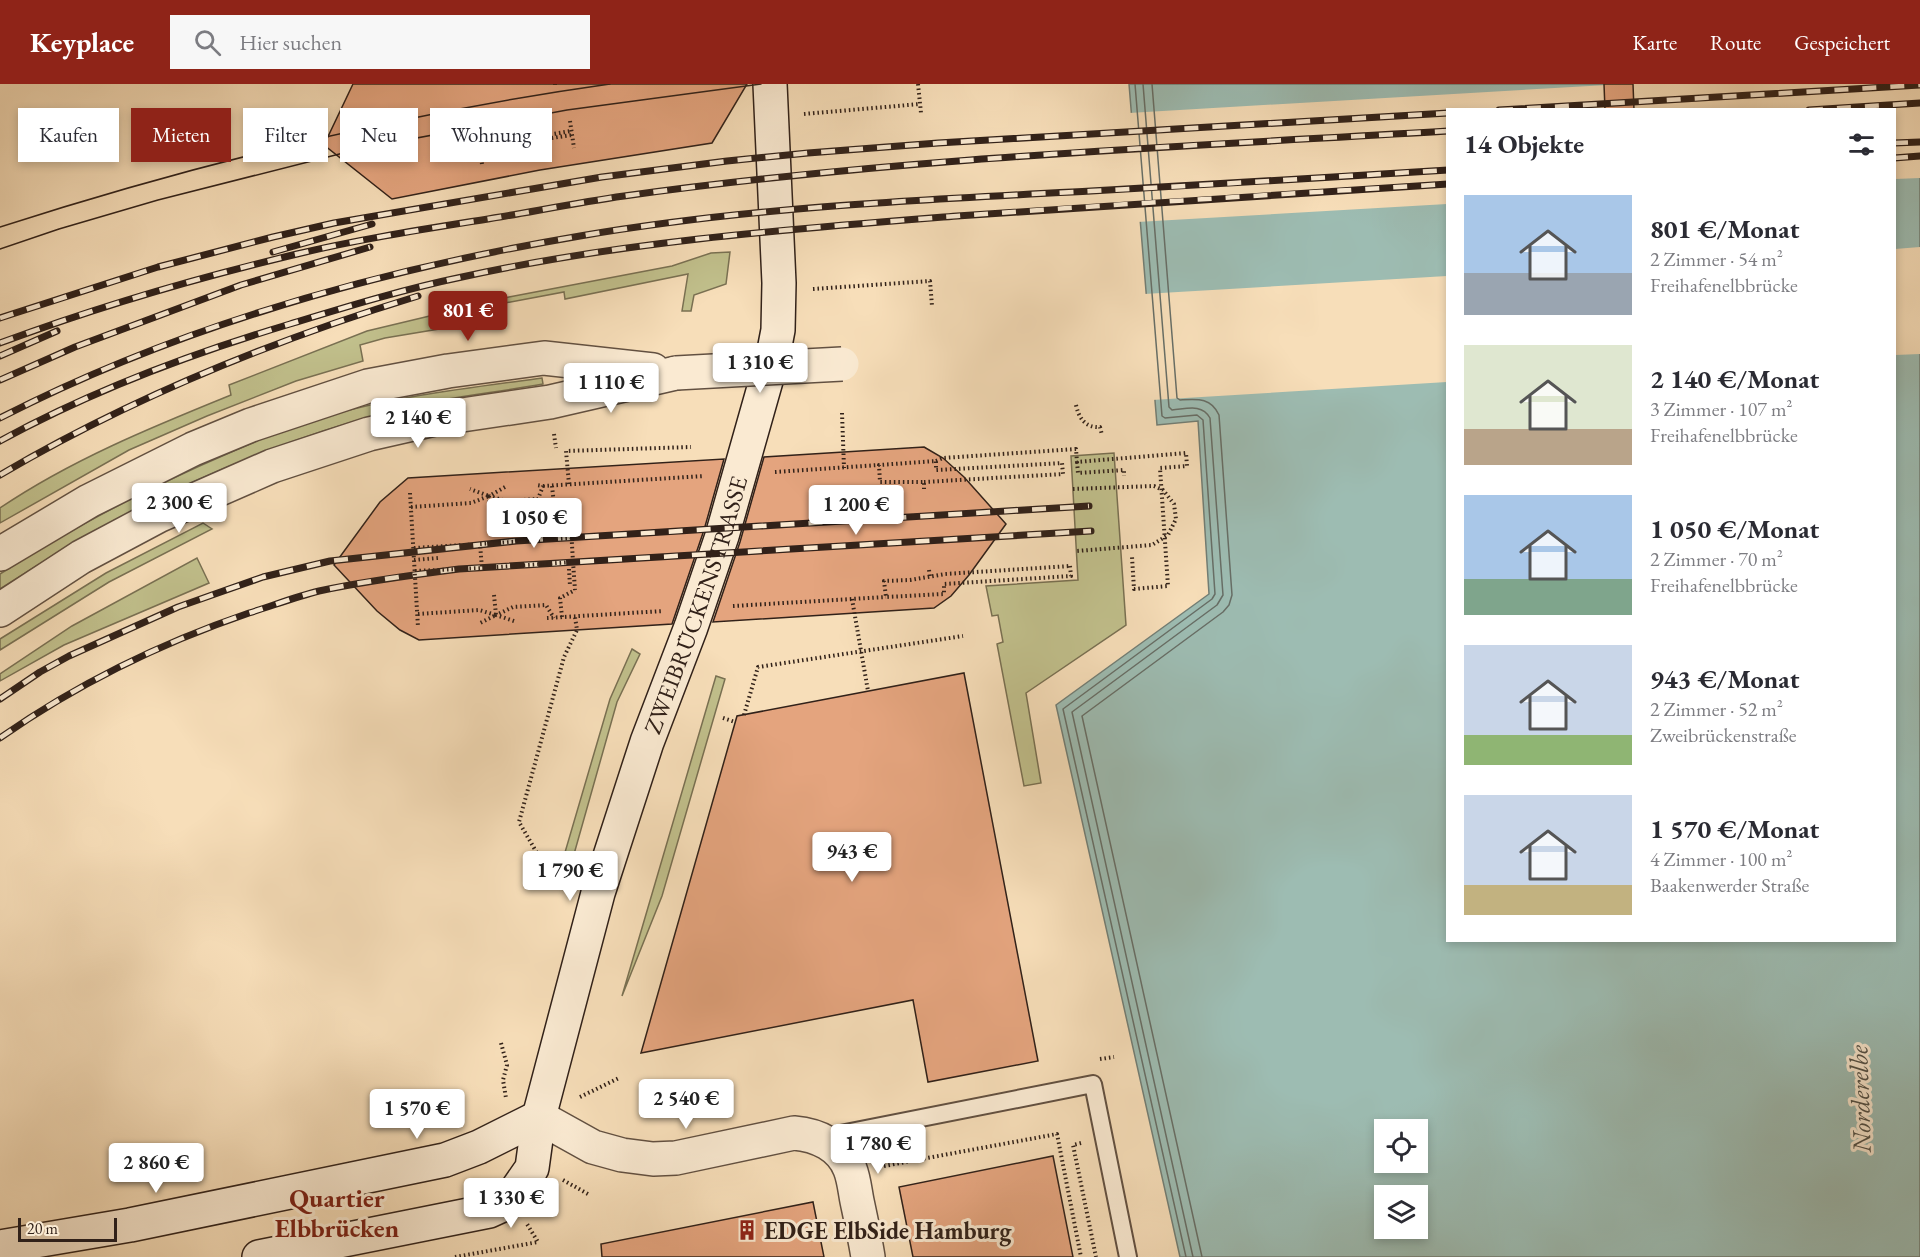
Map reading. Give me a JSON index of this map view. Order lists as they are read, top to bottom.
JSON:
{
  "streets": {
    "street": ["ZWEIBRÜCKENSTRASSE"]
  },
  "districts": ["Quartier Elbbrücken"],
  "water": ["Norderelbe"],
  "places": {
    "building": ["EDGE ElbSide Hamburg"]
  },
  "scale_bar": "20 m",
  "page": {
    "header": "Keyplace",
    "search": "Hier suchen",
    "nav": ["Karte", "Route", "Gespeichert"],
    "chip": [
      "Kaufen",
      "Mieten",
      "Filter",
      "Neu",
      "Wohnung"
    ],
    "heading": "14 Objekte",
    "list": [
      {
        "name": "801 €/Monat",
        "note": "2 Zimmer · 54 m² · Freihafenelbbrücke"
      },
      {
        "name": "2 140 €/Monat",
        "note": "3 Zimmer · 107 m² · Freihafenelbbrücke"
      },
      {
        "name": "1 050 €/Monat",
        "note": "2 Zimmer · 70 m² · Freihafenelbbrücke"
      },
      {
        "name": "943 €/Monat",
        "note": "2 Zimmer · 52 m² · Zweibrückenstraße"
      },
      {
        "name": "1 570 €/Monat",
        "note": "4 Zimmer · 100 m² · Baakenwerder Straße"
      }
    ],
    "price": [
      "801 €",
      "1 310 €",
      "1 110 €",
      "2 140 €",
      "2 300 €",
      "1 200 €",
      "1 050 €",
      "943 €",
      "1 790 €",
      "2 540 €",
      "1 570 €",
      "1 780 €",
      "2 860 €",
      "1 330 €"
    ],
    "scale": "20 m"
  }
}
